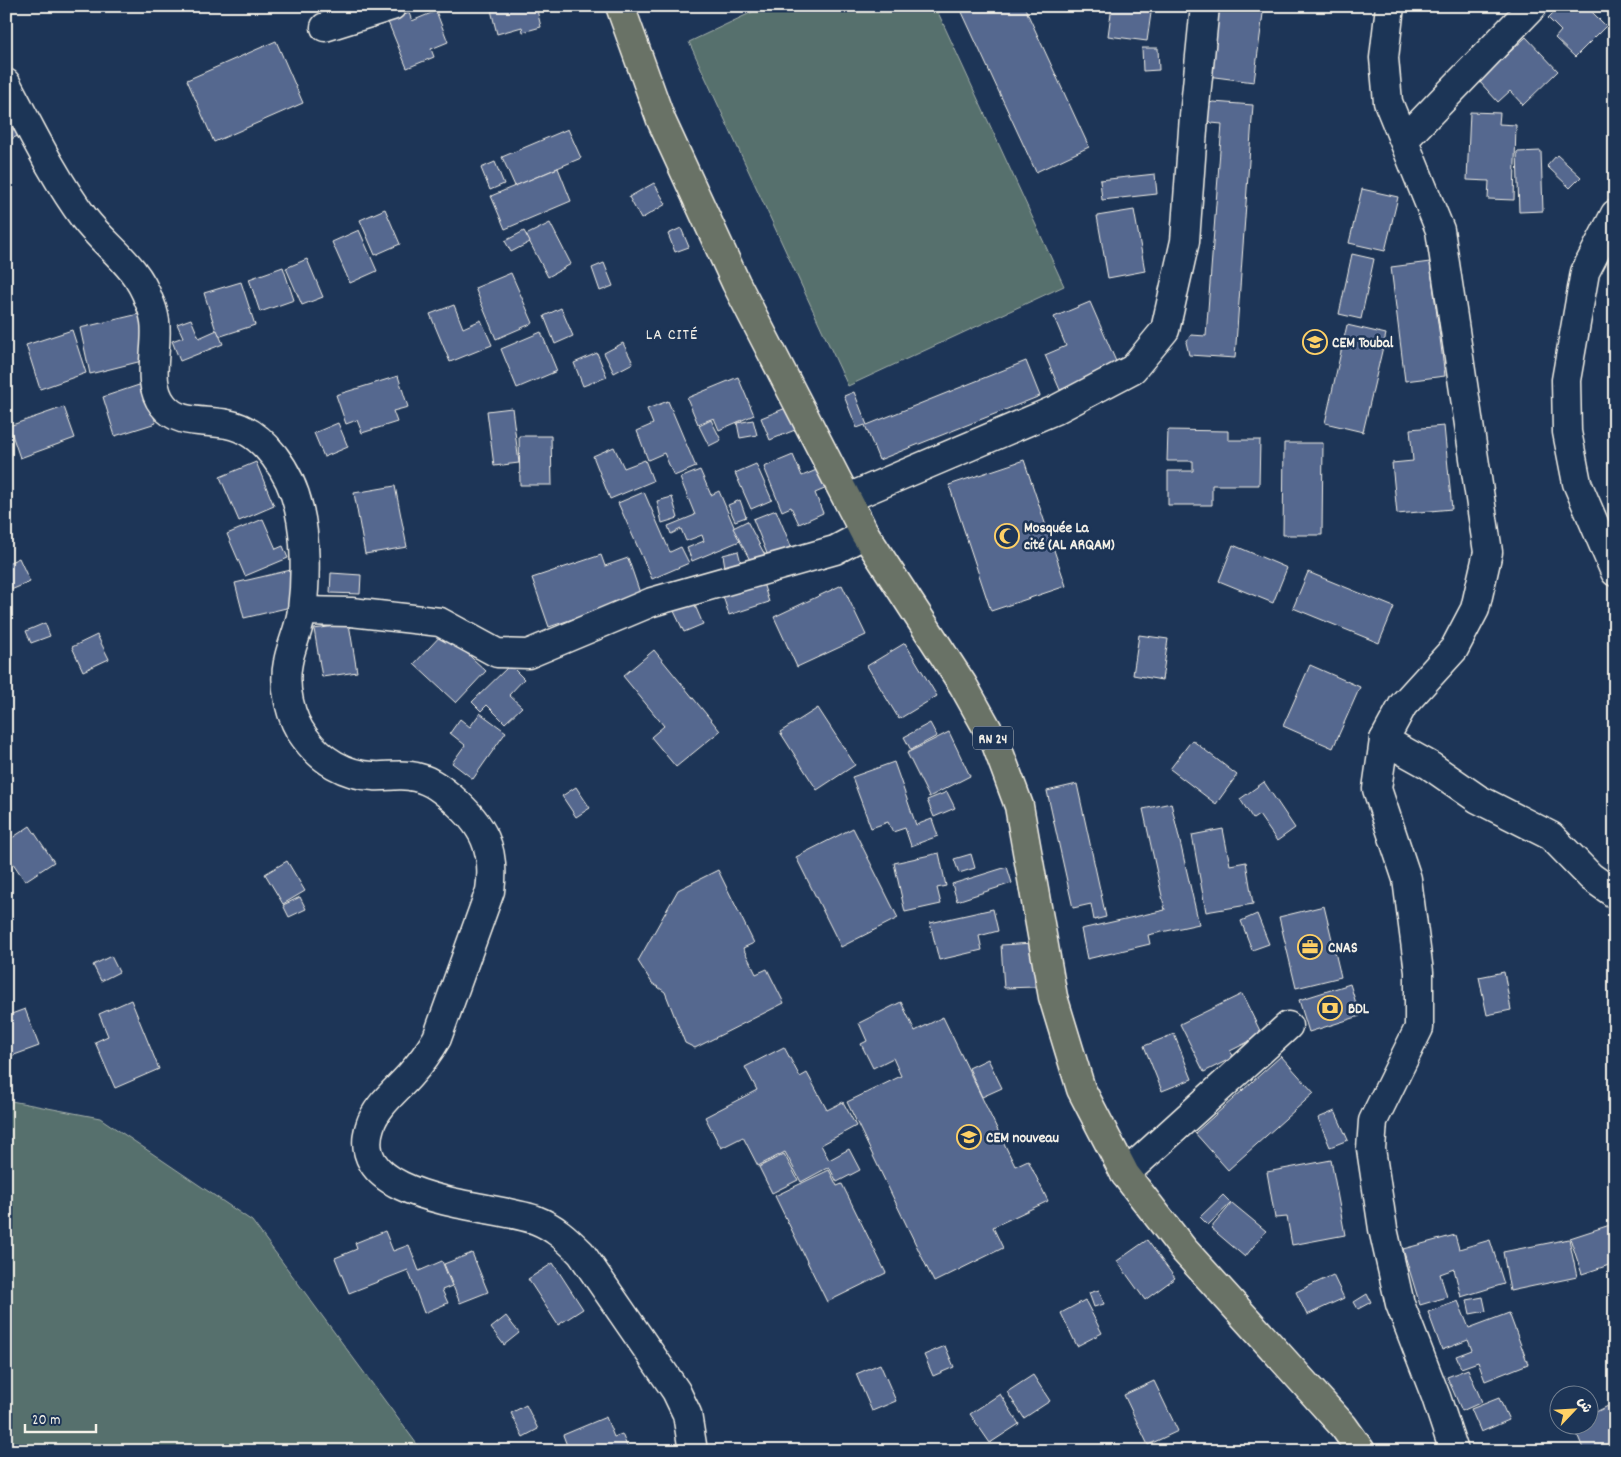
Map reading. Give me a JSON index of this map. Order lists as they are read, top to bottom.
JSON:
{
  "streets": {
    "main road": ["RN 24"]
  },
  "districts": ["LA CITÉ"],
  "places": {
    "school or university": ["CEM Toubal", "CEM nouveau"],
    "mosque": ["Mosquée La cité (AL ARQAM)"],
    "office": ["CNAS"],
    "bank": ["BDL"]
  },
  "scale_bar": "20 m",
  "north": "top right"
}
